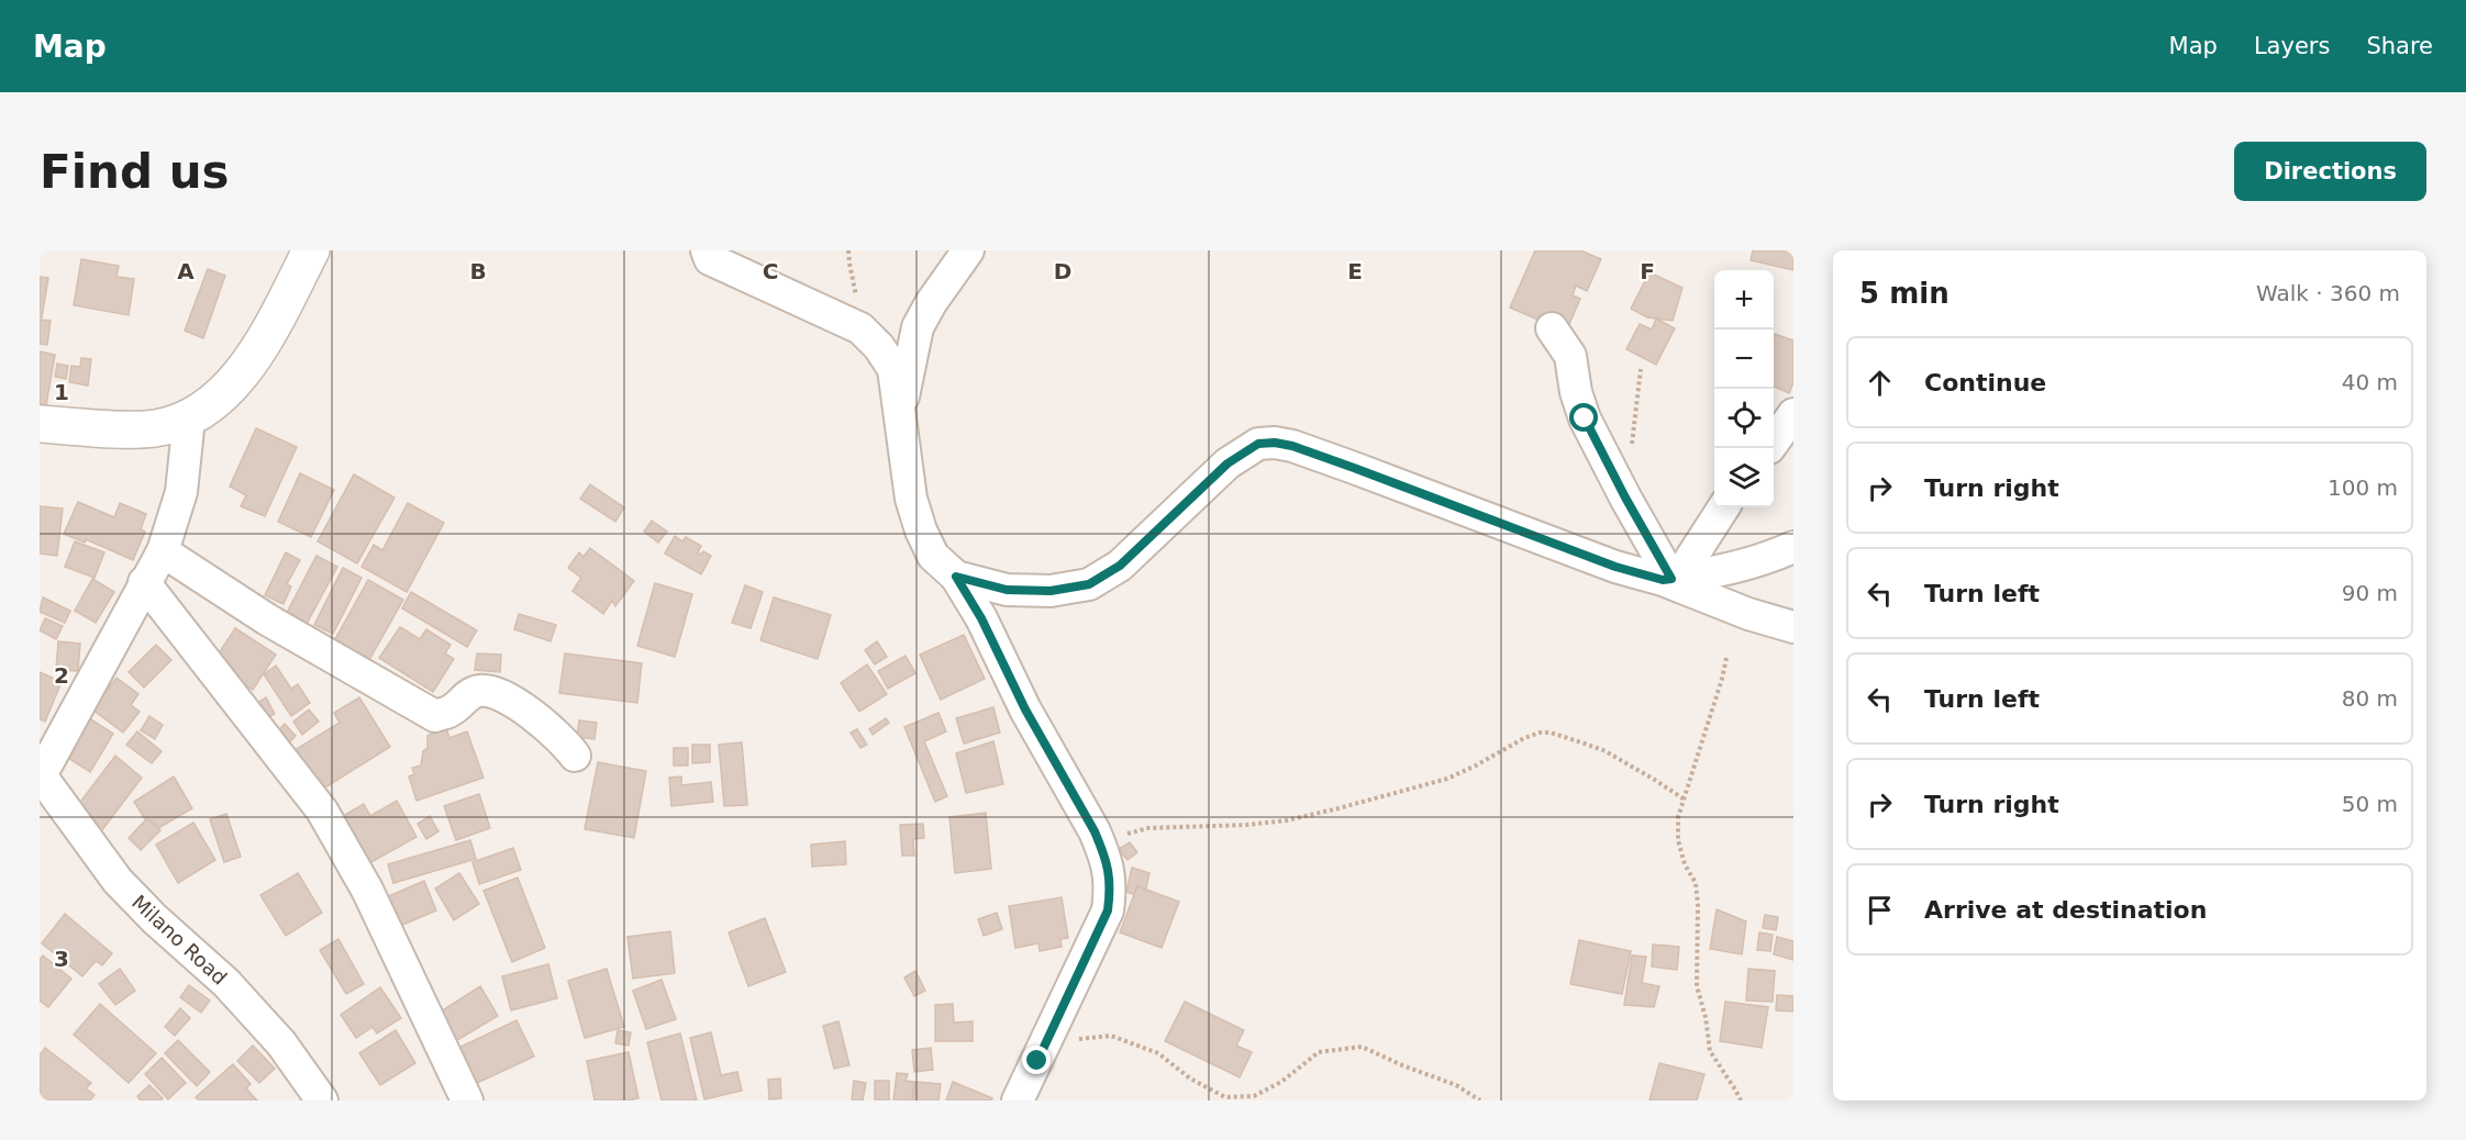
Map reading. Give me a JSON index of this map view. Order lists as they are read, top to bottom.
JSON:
{
  "streets": {
    "street": ["Milano Road"]
  },
  "page": {
    "header": "Map",
    "nav": ["Map", "Layers", "Share"],
    "buttons": "Directions",
    "title": "Find us",
    "heading": ["5 min", "Walk · 360 m"],
    "map_buttons": ["+", "−"],
    "list": [
      ["Continue", "40 m"],
      ["Turn right", "100 m"],
      ["Turn left", "90 m"],
      ["Turn left", "80 m"],
      ["Turn right", "50 m"],
      "Arrive at destination"
    ]
  },
  "grid": {
    "columns": [
      "A",
      "B",
      "C",
      "D",
      "E",
      "F"
    ],
    "rows": ["1", "2", "3"]
  }
}
